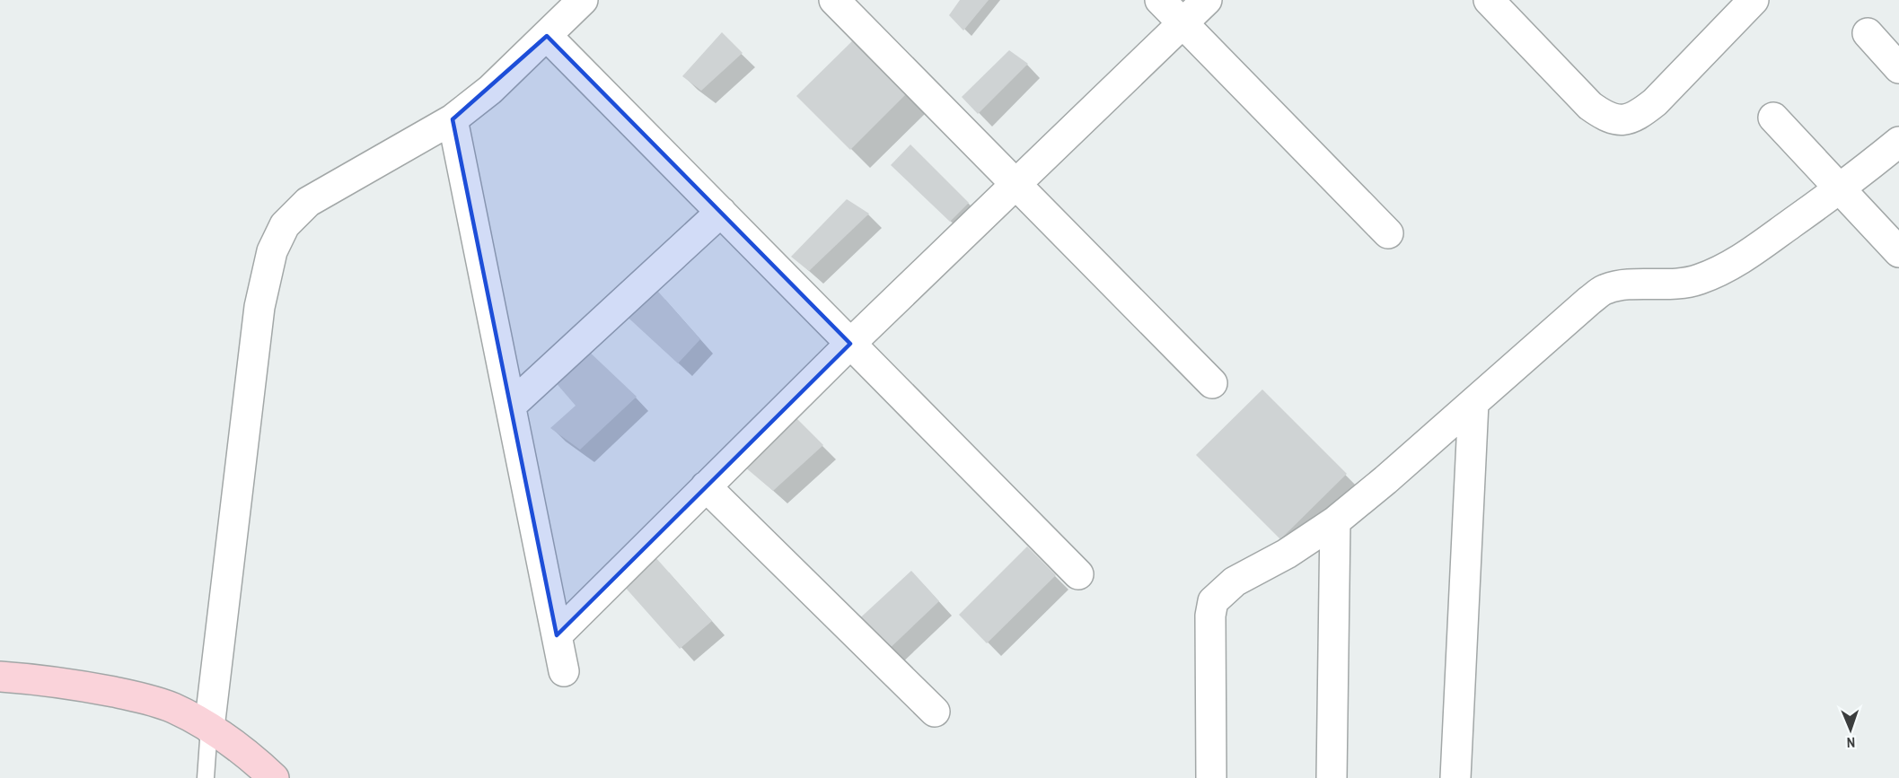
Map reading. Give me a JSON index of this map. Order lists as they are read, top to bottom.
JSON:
{
  "north": "bottom"
}
